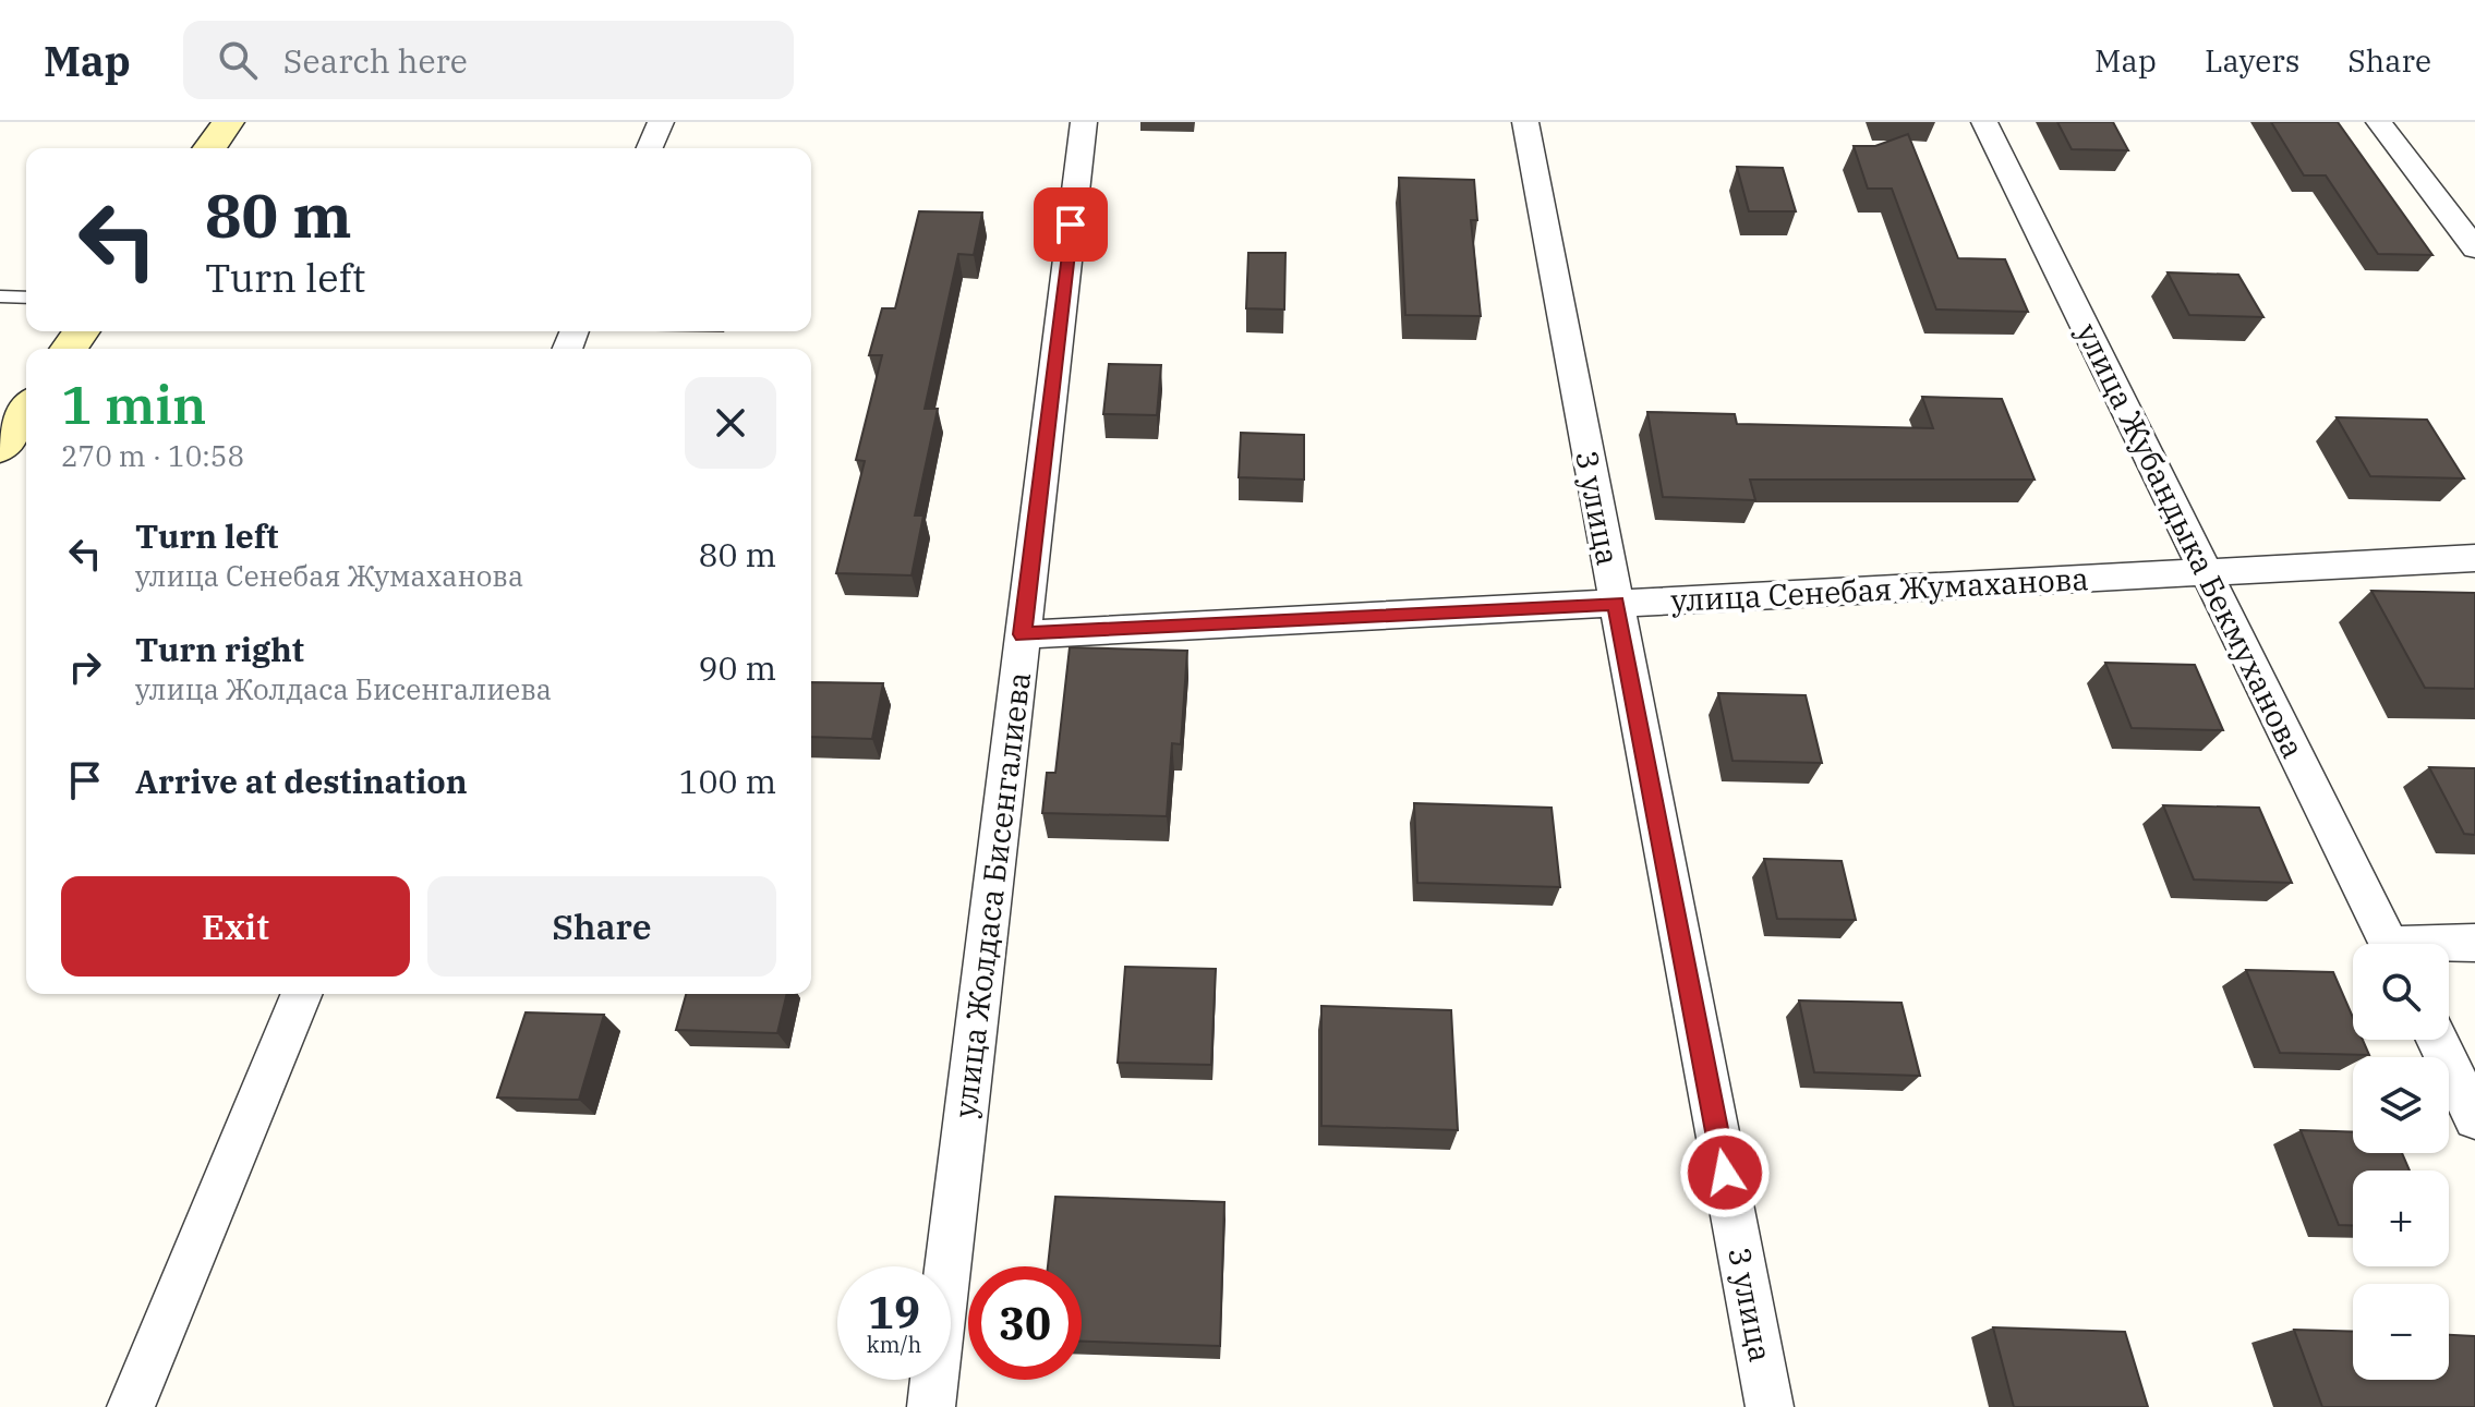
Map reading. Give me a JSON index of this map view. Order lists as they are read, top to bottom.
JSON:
{
  "streets": {
    "street": [
      "3 улица",
      "улица Жубандыка Бекмуханова",
      "улица Сенебая Жумаханова",
      "улица Жолдаса Бисенгалиева"
    ]
  },
  "crossings": [
    ["3 улица", "улица Сенебая Жумаханова"],
    ["улица Жубандыка Бекмуханова", "улица Сенебая Жумаханова"],
    ["улица Сенебая Жумаханова", "улица Жолдаса Бисенгалиева"]
  ],
  "page": {
    "header": "Map",
    "search": "Search here",
    "nav": ["Map", "Layers", "Share"],
    "turn": ["80 m", "Turn left"],
    "heading": ["1 min", "270 m · 10:58"],
    "list": [
      {
        "name": "Turn left",
        "note": "улица Сенебая Жумаханова",
        "value": "80 m"
      },
      {
        "name": "Turn right",
        "note": "улица Жолдаса Бисенгалиева",
        "value": "90 m"
      },
      {
        "name": "Arrive at destination",
        "value": "100 m"
      }
    ],
    "buttons": ["Exit", "Share"],
    "map_buttons": ["+", "−"],
    "speed": "19 km/h",
    "limit": "30"
  }
}
